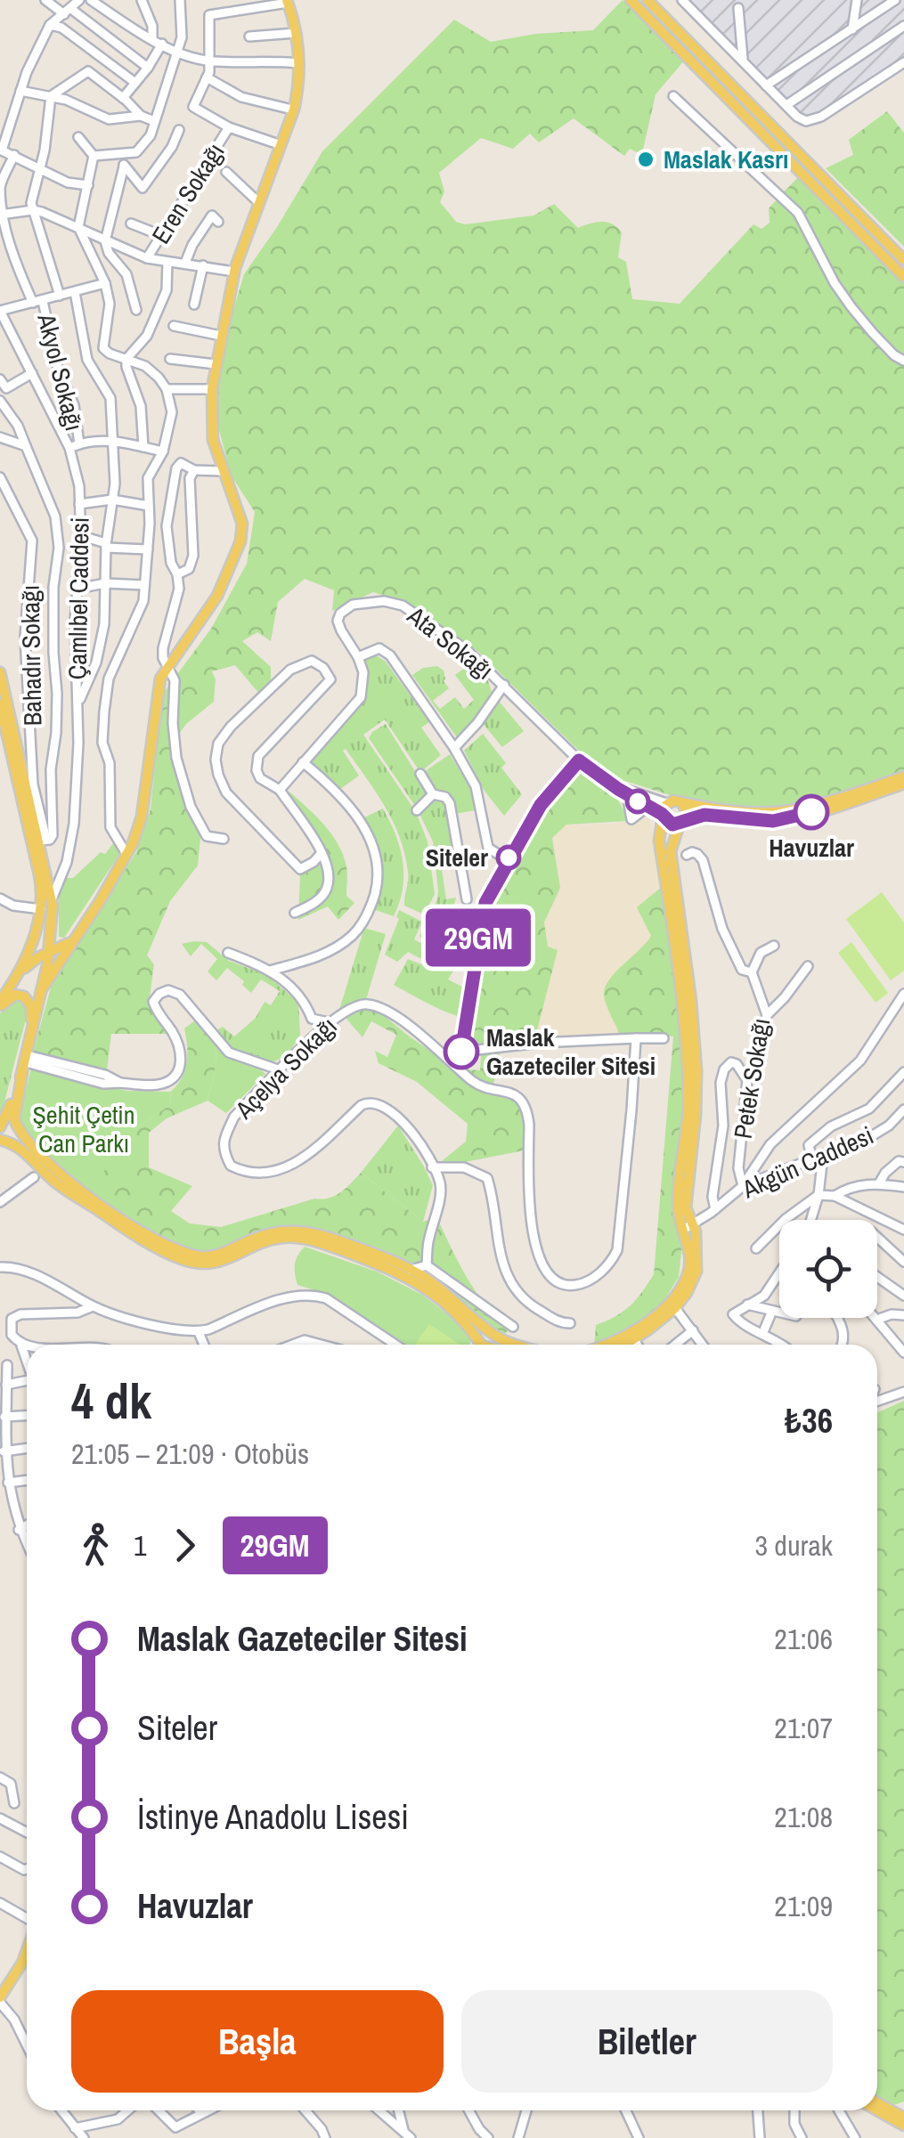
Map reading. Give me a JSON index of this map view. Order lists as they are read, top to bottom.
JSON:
{
  "streets": {
    "street": [
      "Eren Sokağı",
      "Akyol Sokağı",
      "Çamlıbel Caddesi",
      "Ata Sokağı",
      "Bahadır Sokağı",
      "Açelya Sokağı",
      "Petek Sokağı",
      "Akgün Caddesi"
    ]
  },
  "crossings": [
    ["Akyol Sokağı", "Çamlıbel Caddesi"],
    ["Petek Sokağı", "Akgün Caddesi"]
  ],
  "parks": ["Şehit Çetin Can Parkı"],
  "places": [
    "Maslak Kasrı",
    "Havuzlar",
    "Siteler",
    "Maslak Gazeteciler Sitesi"
  ],
  "lines": ["bus line 29GM"],
  "page": {
    "on_map": "29GM",
    "heading": ["4 dk", "21:05 – 21:09 · Otobüs", "₺36"],
    "legs": ["1", "29GM", "3 durak"],
    "list": [
      {
        "name": "Maslak Gazeteciler Sitesi",
        "value": "21:06"
      },
      {
        "name": "Siteler",
        "value": "21:07"
      },
      {
        "name": "İstinye Anadolu Lisesi",
        "value": "21:08"
      },
      {
        "name": "Havuzlar",
        "value": "21:09"
      }
    ],
    "buttons": ["Başla", "Biletler"]
  }
}
